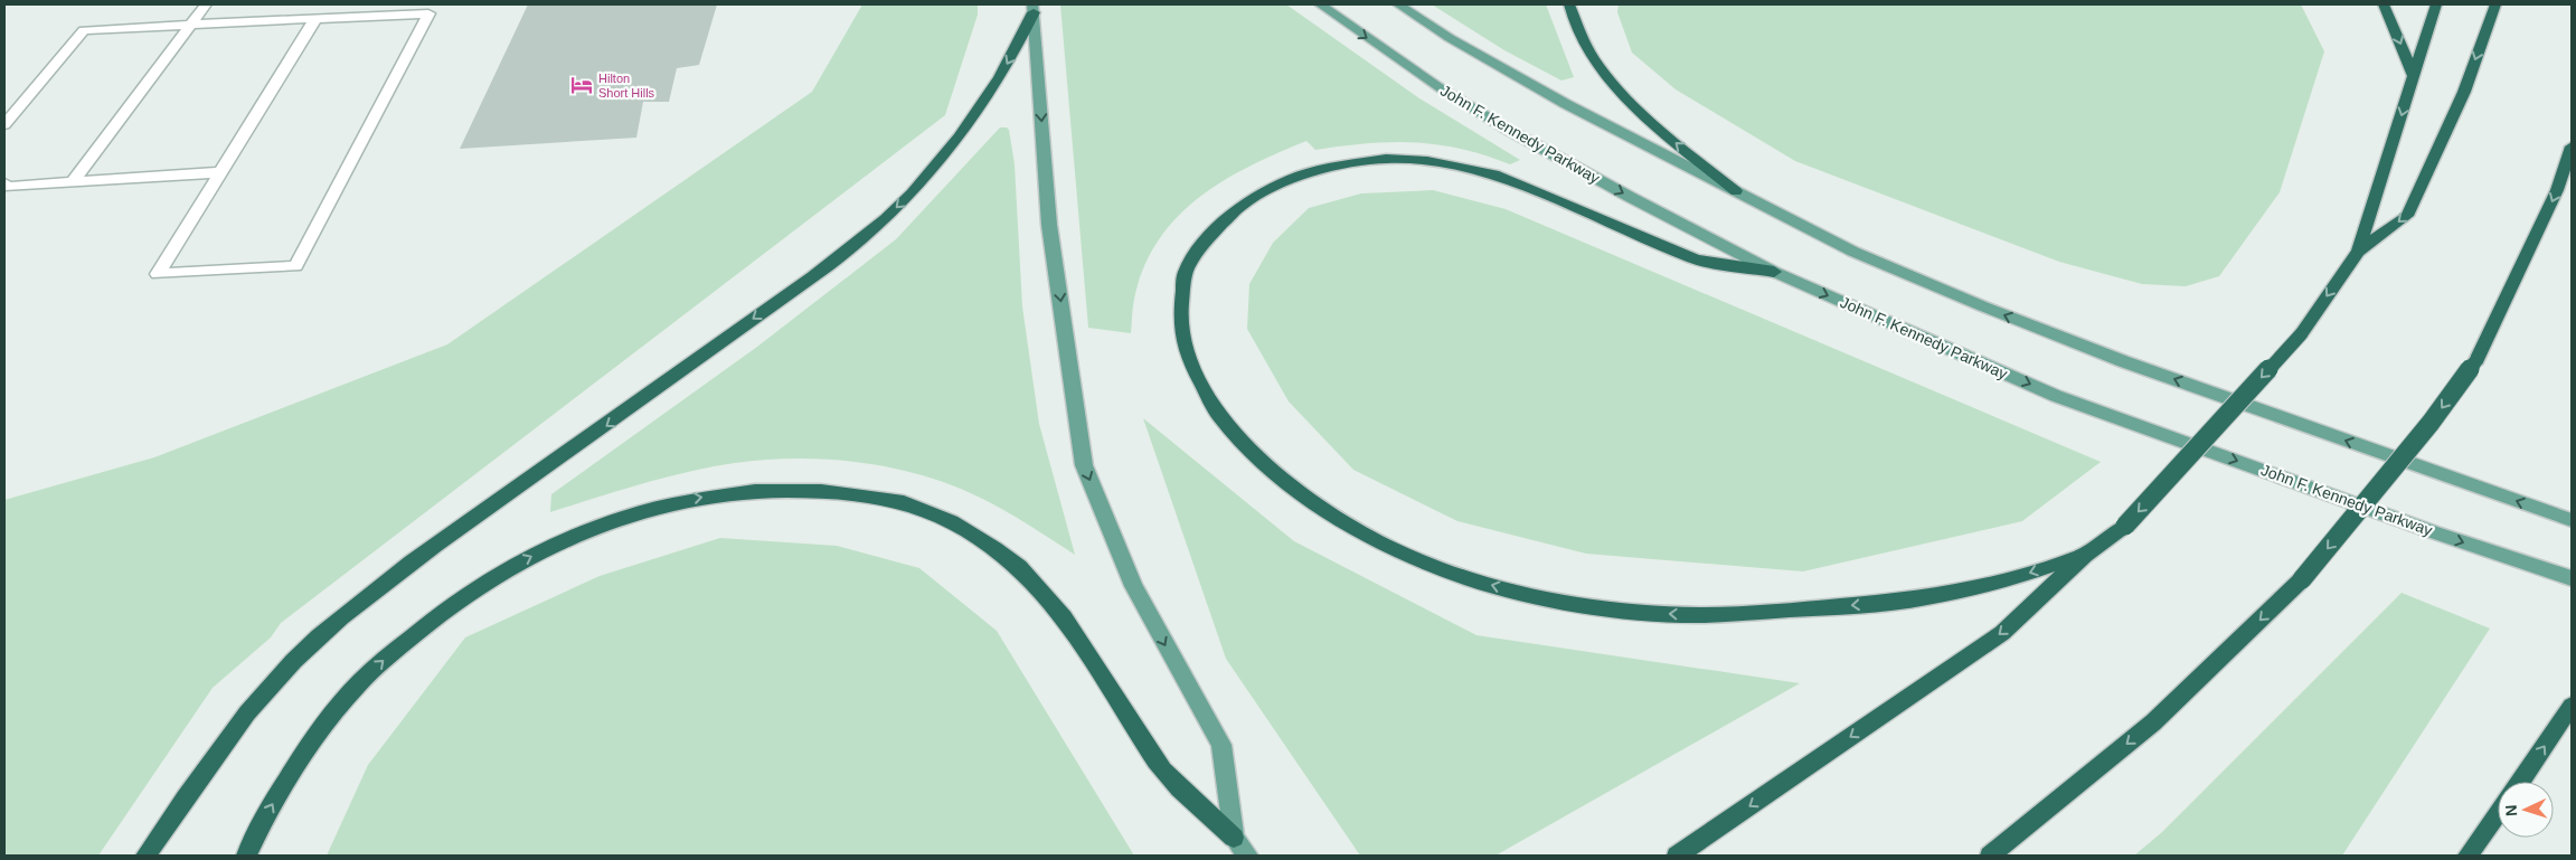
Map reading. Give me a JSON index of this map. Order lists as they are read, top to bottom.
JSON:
{
  "streets": {
    "main road": ["John F. Kennedy Parkway"]
  },
  "places": {
    "hotel": ["Hilton Short Hills"]
  },
  "north": "left"
}
